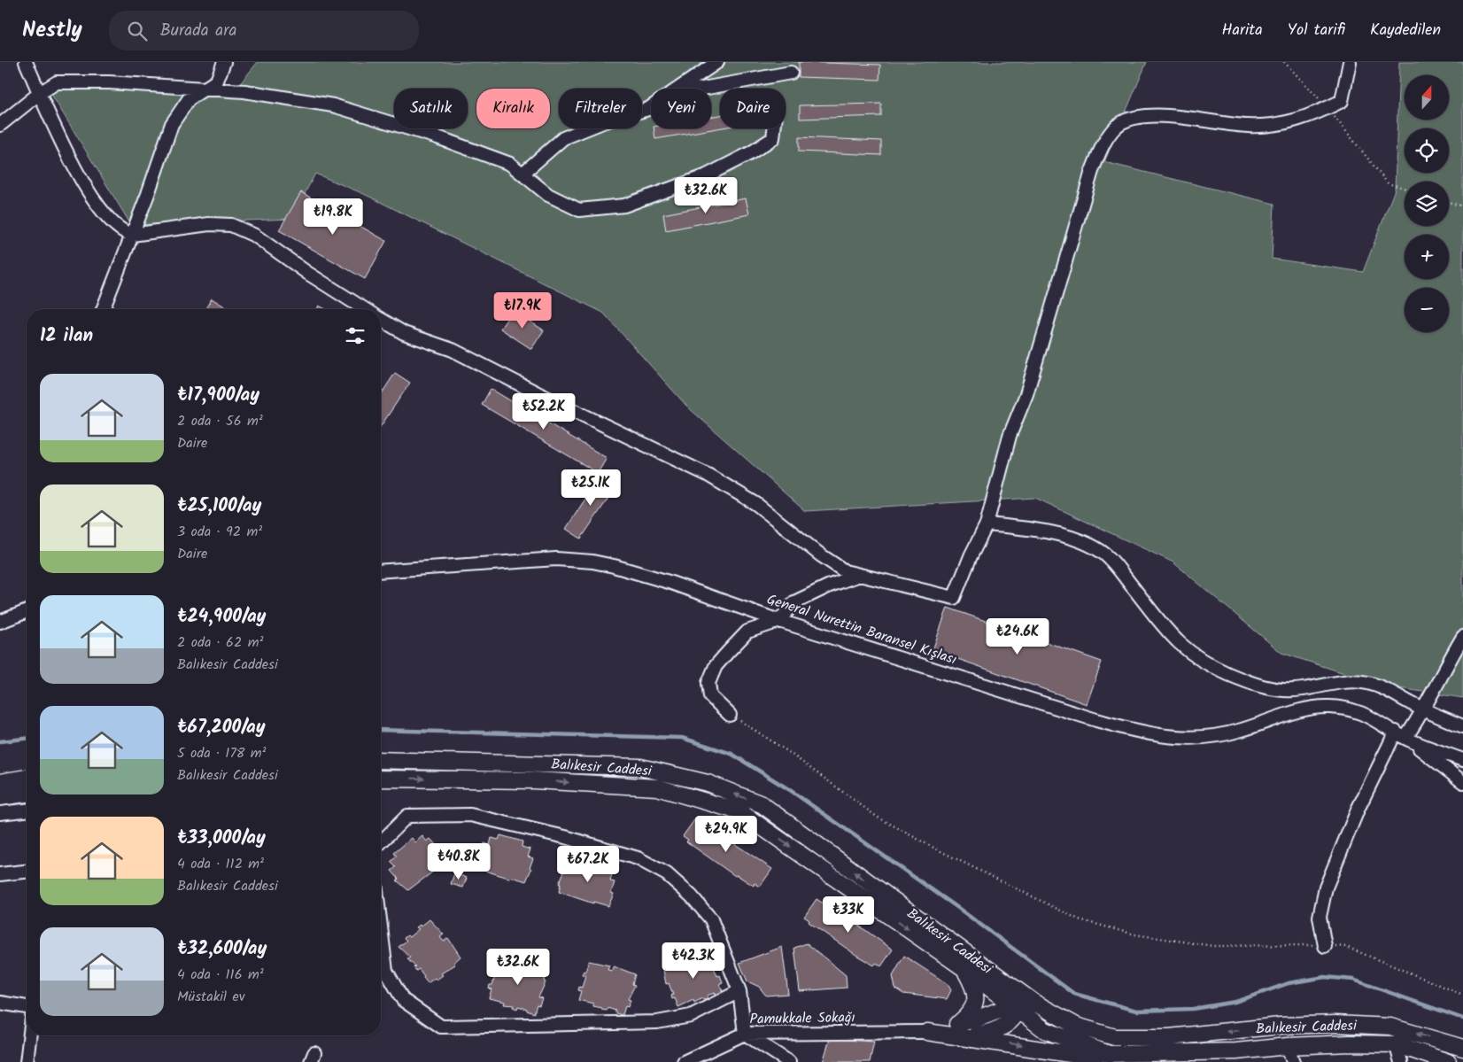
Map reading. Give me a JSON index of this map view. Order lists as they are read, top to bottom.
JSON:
{
  "streets": {
    "main road": ["Balıkesir Caddesi"],
    "street": ["General Nurettin Baransel Kışlası", "Pamukkale Sokağı"]
  },
  "north": "top",
  "page": {
    "header": "Nestly",
    "search": "Burada ara",
    "nav": ["Harita", "Yol tarifi", "Kaydedilen"],
    "map_buttons": ["+", "−"],
    "chip": [
      "Satılık",
      "Kiralık",
      "Filtreler",
      "Yeni",
      "Daire"
    ],
    "price": [
      "₺32.6K",
      "₺19.8K",
      "₺17.9K",
      "₺52.2K",
      "₺25.1K",
      "₺24.6K",
      "₺24.9K",
      "₺40.8K",
      "₺67.2K",
      "₺33K",
      "₺42.3K",
      "₺32.6K"
    ],
    "heading": "12 ilan",
    "list": [
      {
        "name": "₺17,900/ay",
        "note": "2 oda · 56 m² · Daire"
      },
      {
        "name": "₺25,100/ay",
        "note": "3 oda · 92 m² · Daire"
      },
      {
        "name": "₺24,900/ay",
        "note": "2 oda · 62 m² · Balıkesir Caddesi"
      },
      {
        "name": "₺67,200/ay",
        "note": "5 oda · 178 m² · Balıkesir Caddesi"
      },
      {
        "name": "₺33,000/ay",
        "note": "4 oda · 112 m² · Balıkesir Caddesi"
      },
      {
        "name": "₺32,600/ay",
        "note": "4 oda · 116 m² · Müstakil ev"
      }
    ]
  }
}
